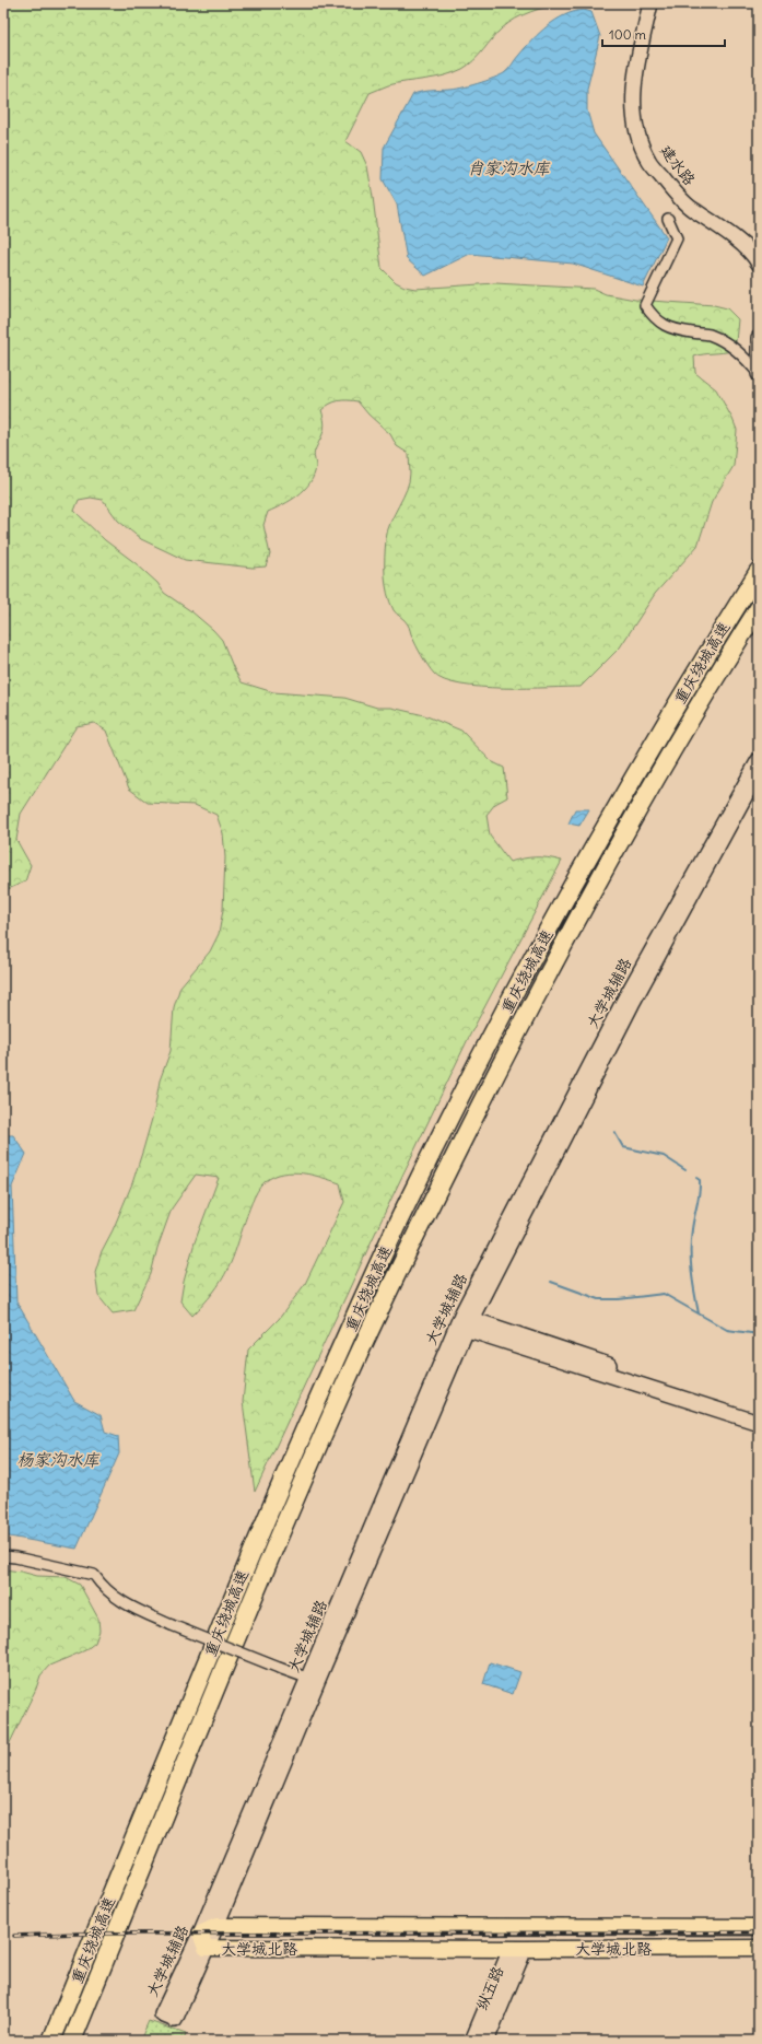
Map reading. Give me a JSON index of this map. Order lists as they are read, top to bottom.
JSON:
{
  "streets": {
    "highway": ["重庆绕城高速"],
    "main road": ["大学城北路"],
    "street": ["建水路", "大学城辅路", "纵五路"]
  },
  "crossings": [
    ["大学城辅路", "大学城北路"],
    ["大学城北路", "纵五路"]
  ],
  "water": ["肖家沟水库", "杨家沟水库"],
  "scale_bar": "100 m"
}
